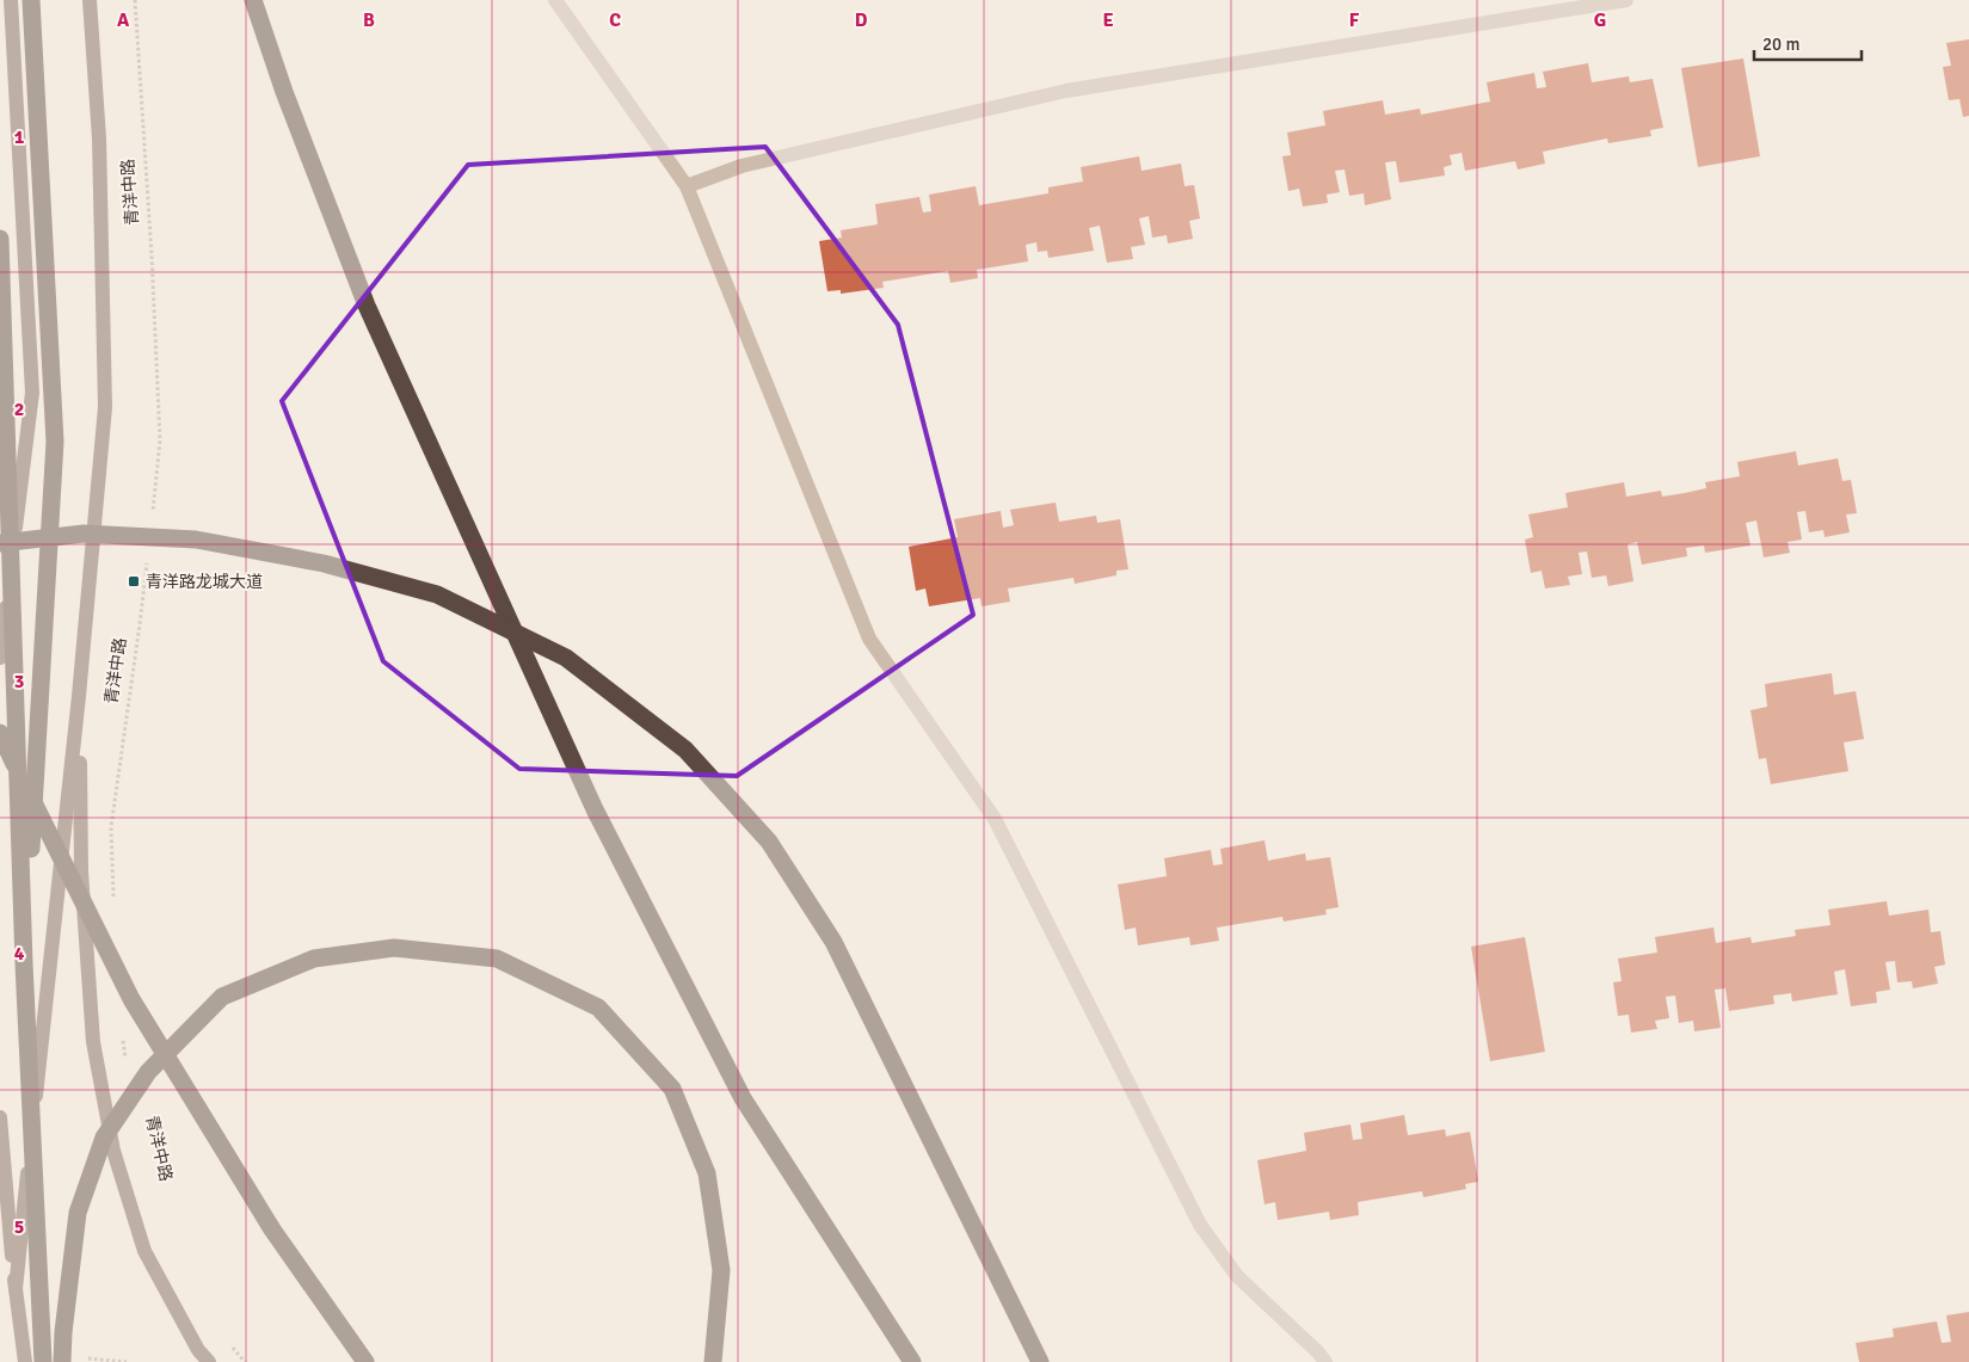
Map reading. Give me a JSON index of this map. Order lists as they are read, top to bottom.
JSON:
{
  "streets": {
    "path": ["青洋中路"]
  },
  "places": {
    "transit": ["青洋路龙城大道"]
  },
  "scale_bar": "20 m",
  "grid": {
    "columns": [
      "A",
      "B",
      "C",
      "D",
      "E",
      "F",
      "G"
    ],
    "rows": [
      "1",
      "2",
      "3",
      "4",
      "5"
    ]
  }
}
